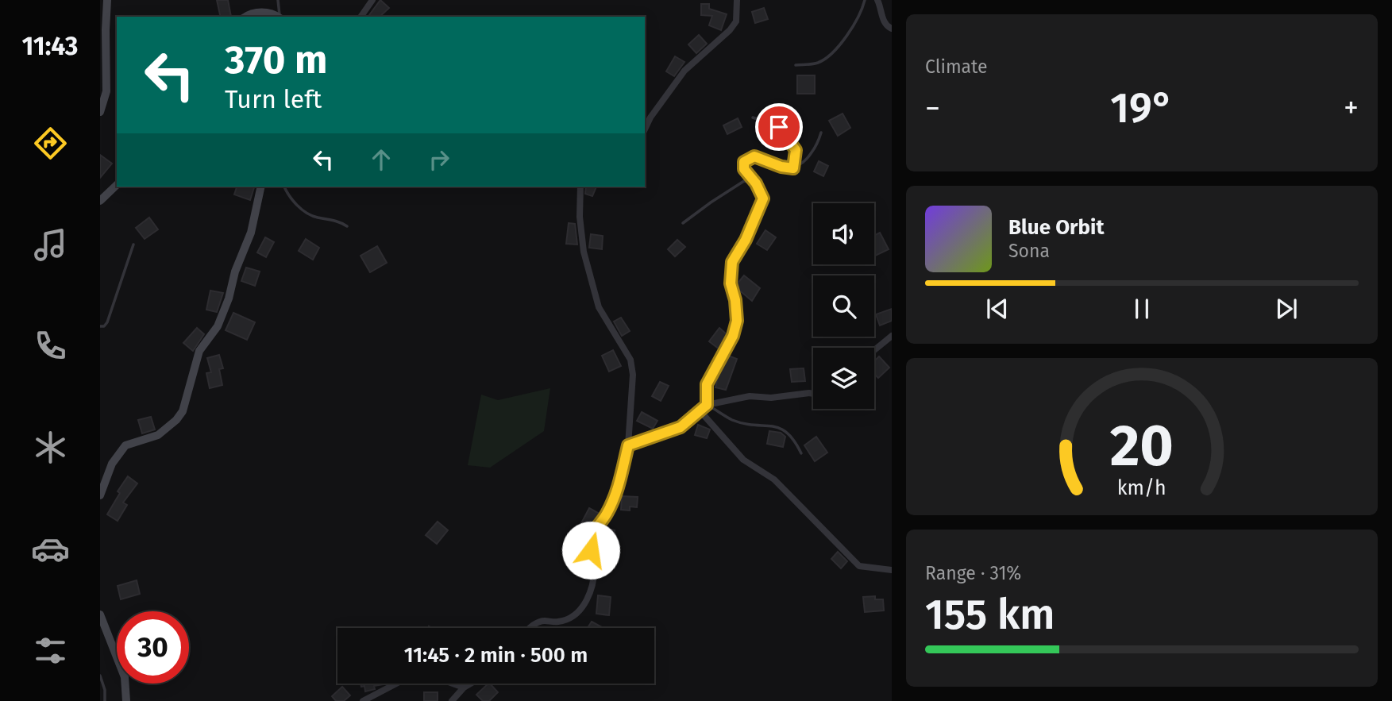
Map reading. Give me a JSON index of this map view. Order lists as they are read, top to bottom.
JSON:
{
  "page": {
    "tabs": "11:43",
    "tile": [
      "Climate",
      ["Range · 31%", "155 km"]
    ],
    "turn": ["370 m", "Turn left"],
    "heat": ["−", "19°", "+"],
    "song": ["Blue Orbit", "Sona"],
    "limit": "30",
    "trip": "11:45 · 2 min · 500 m",
    "gauge": ["20", "km/h"]
  }
}
